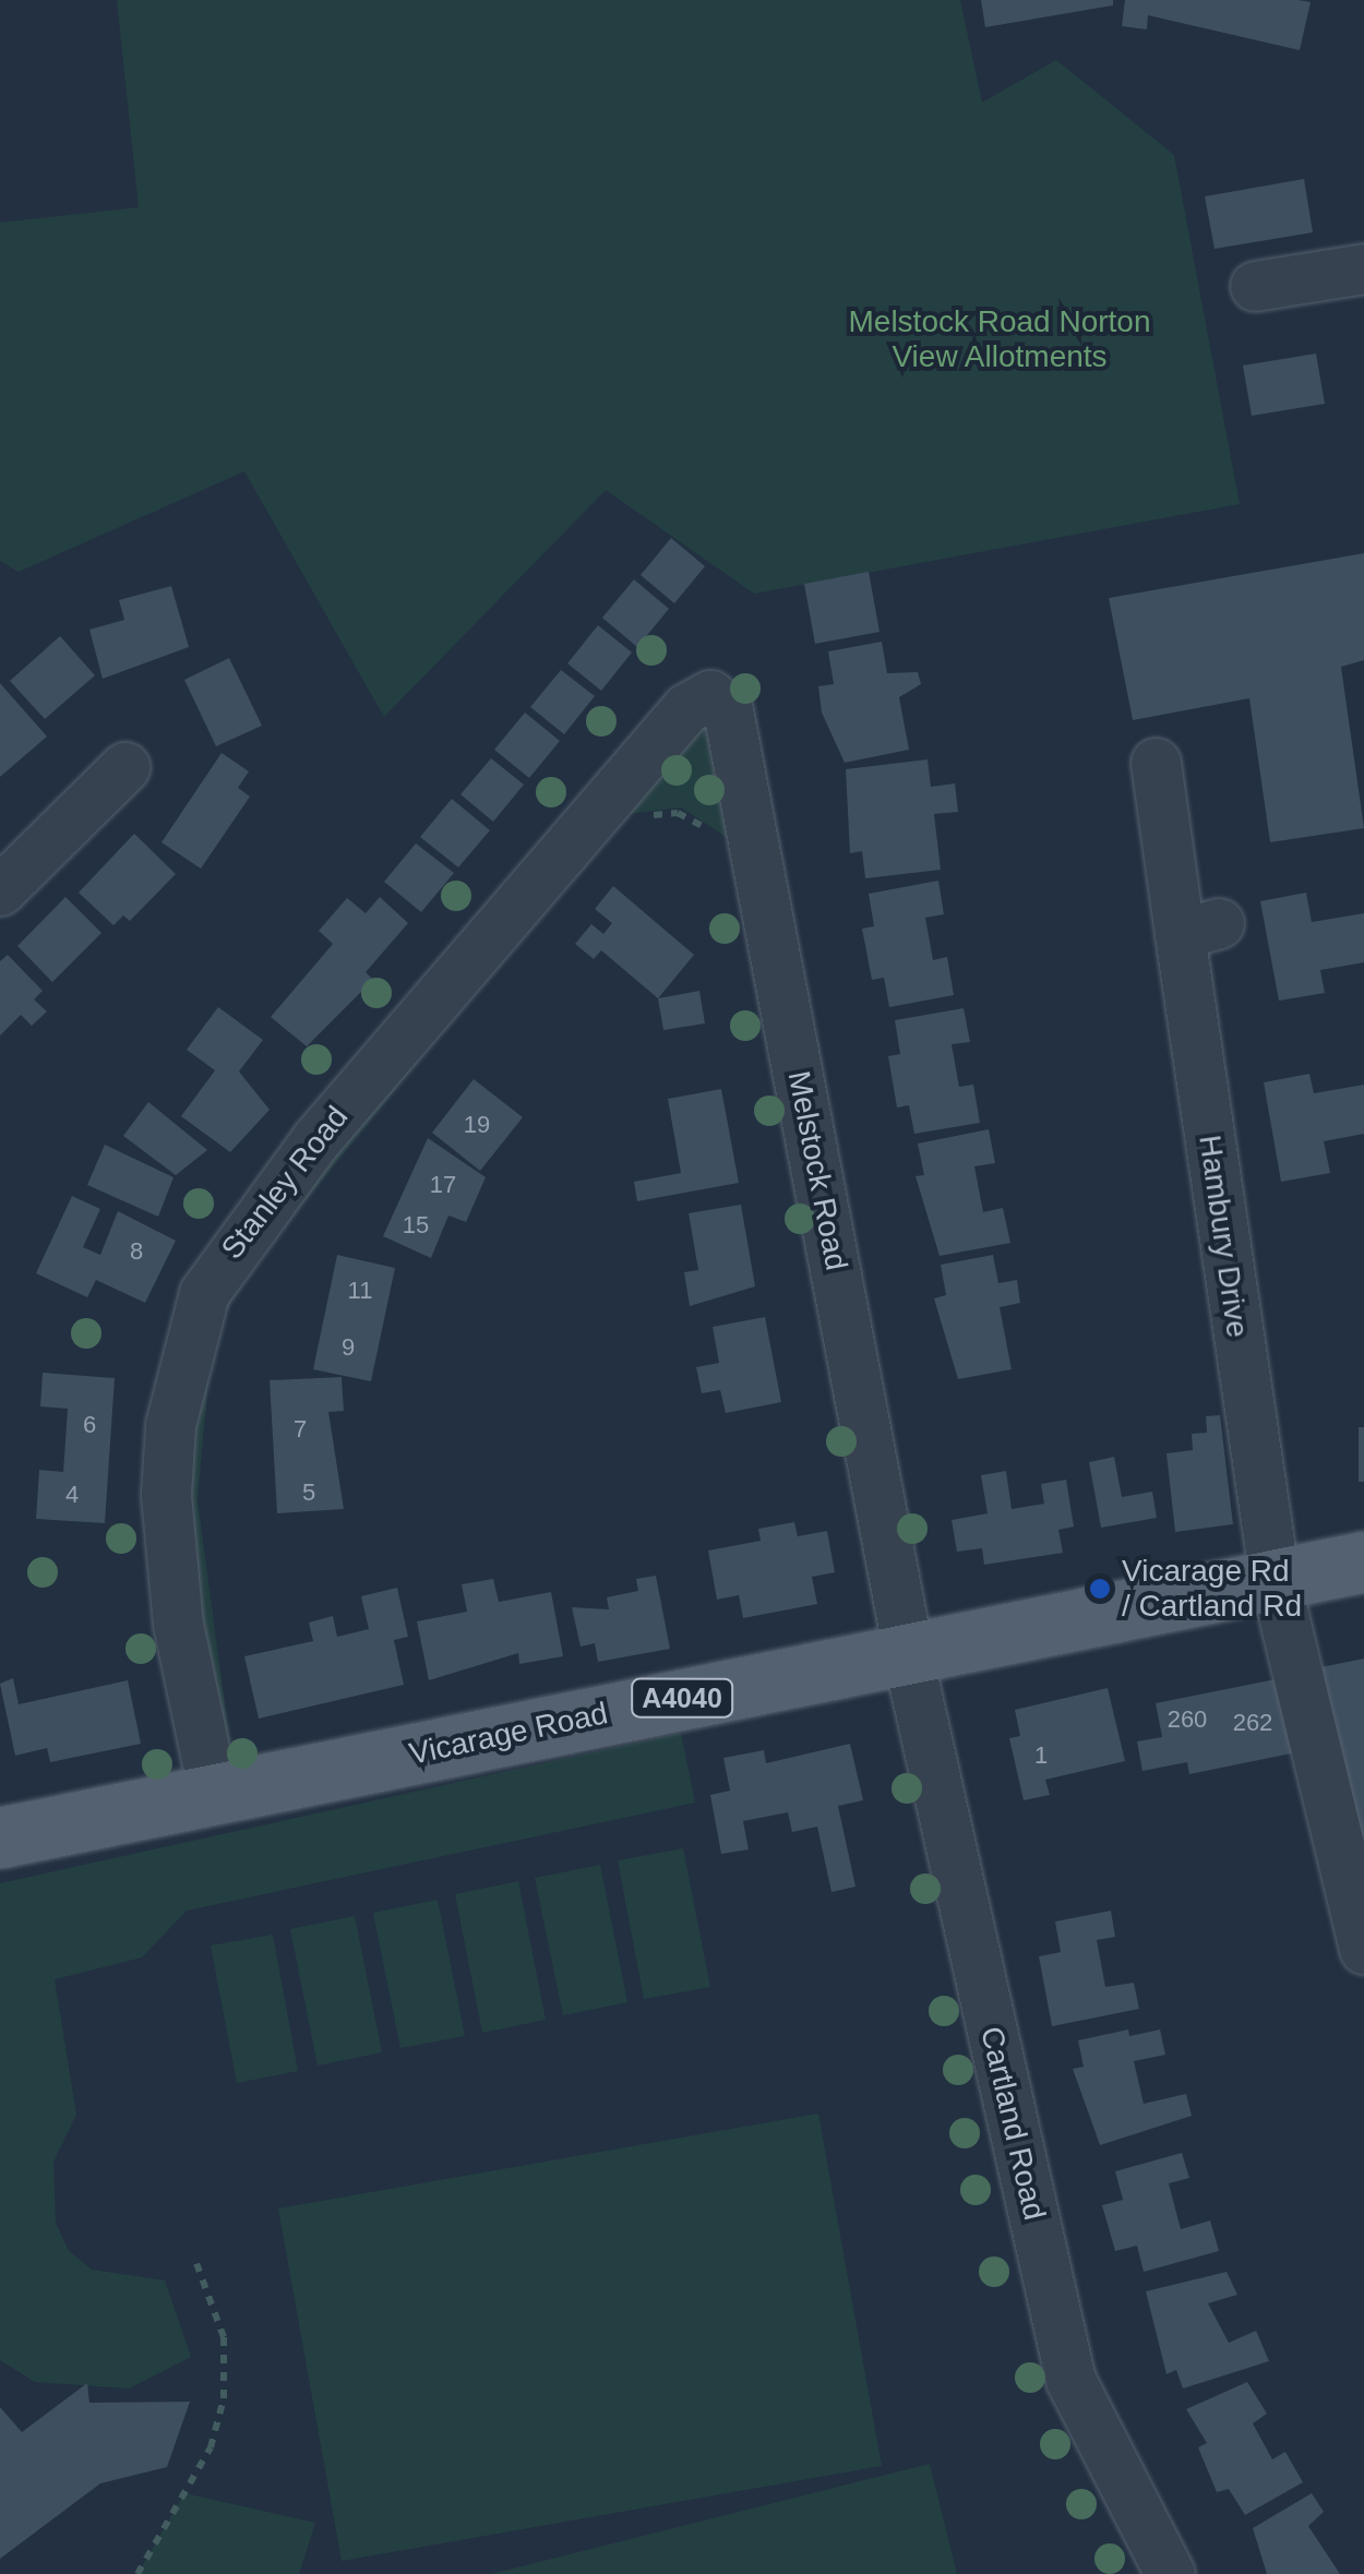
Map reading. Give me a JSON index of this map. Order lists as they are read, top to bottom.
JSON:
{
  "streets": {
    "main road": ["A4040", "Vicarage Road"],
    "street": [
      "Melstock Road",
      "Stanley Road",
      "Hambury Drive",
      "Cartland Road"
    ]
  },
  "crossings": [
    ["Melstock Road", "Stanley Road"],
    ["Melstock Road", "Vicarage Road"],
    ["Melstock Road", "Cartland Road"],
    ["Stanley Road", "Vicarage Road"],
    ["Hambury Drive", "Vicarage Road"],
    ["Vicarage Road", "Cartland Road"]
  ],
  "parks": ["Melstock Road Norton View Allotments"],
  "places": ["Vicarage Rd / Cartland Rd"],
  "house_numbers": [
    "19",
    "17",
    "15",
    "8",
    "11",
    "9",
    "6",
    "7",
    "5",
    "4",
    "260",
    "262",
    "1"
  ]
}
